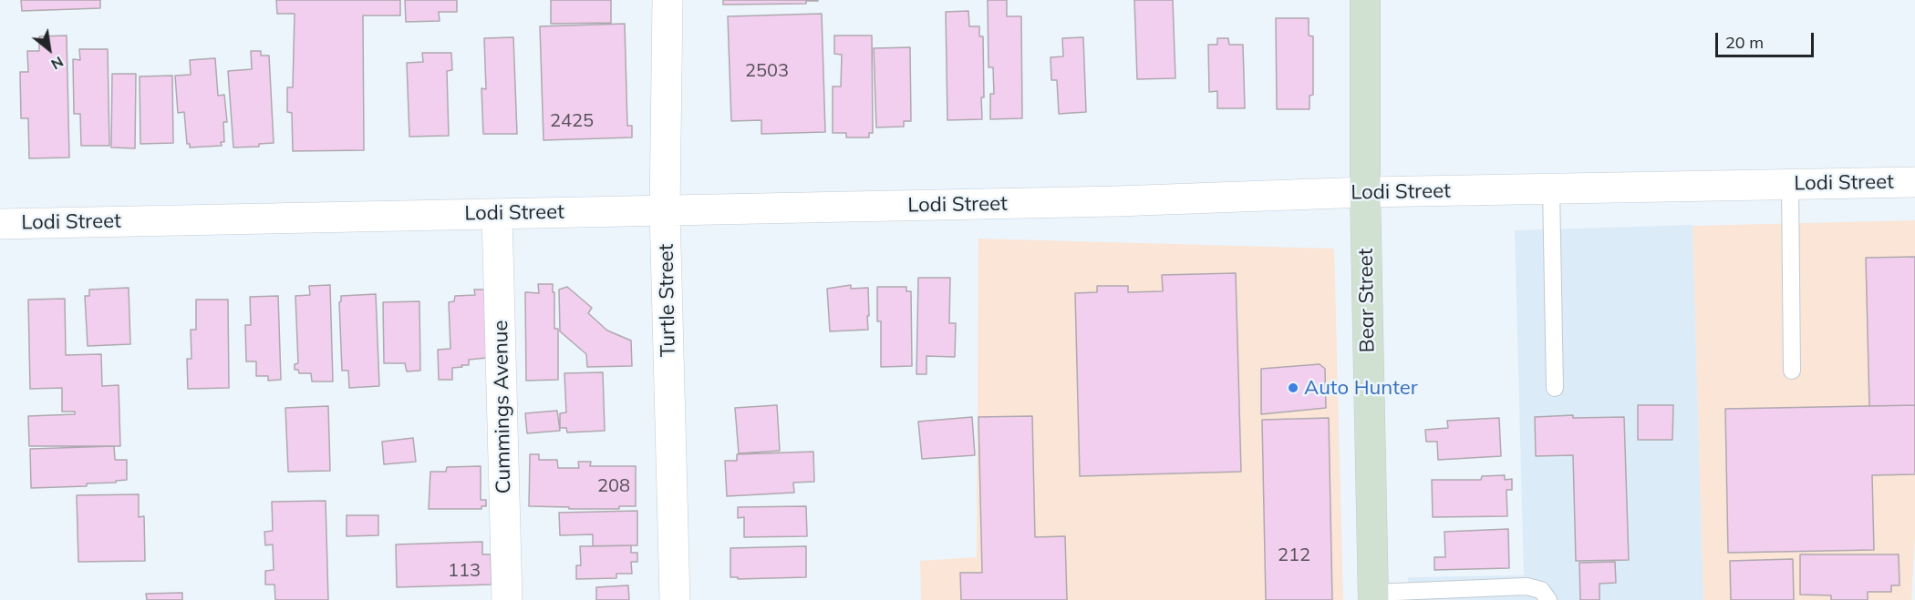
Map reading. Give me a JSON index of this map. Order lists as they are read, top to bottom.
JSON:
{
  "streets": {
    "main road": ["Bear Street"],
    "street": ["Lodi Street", "Turtle Street", "Cummings Avenue"]
  },
  "crossings": [
    ["Lodi Street", "Turtle Street"],
    ["Lodi Street", "Bear Street"],
    ["Lodi Street", "Cummings Avenue"]
  ],
  "places": ["Auto Hunter"],
  "house_numbers": [
    "2503",
    "2425",
    "208",
    "212",
    "113"
  ],
  "scale_bar": "20 m",
  "north": "bottom right"
}
